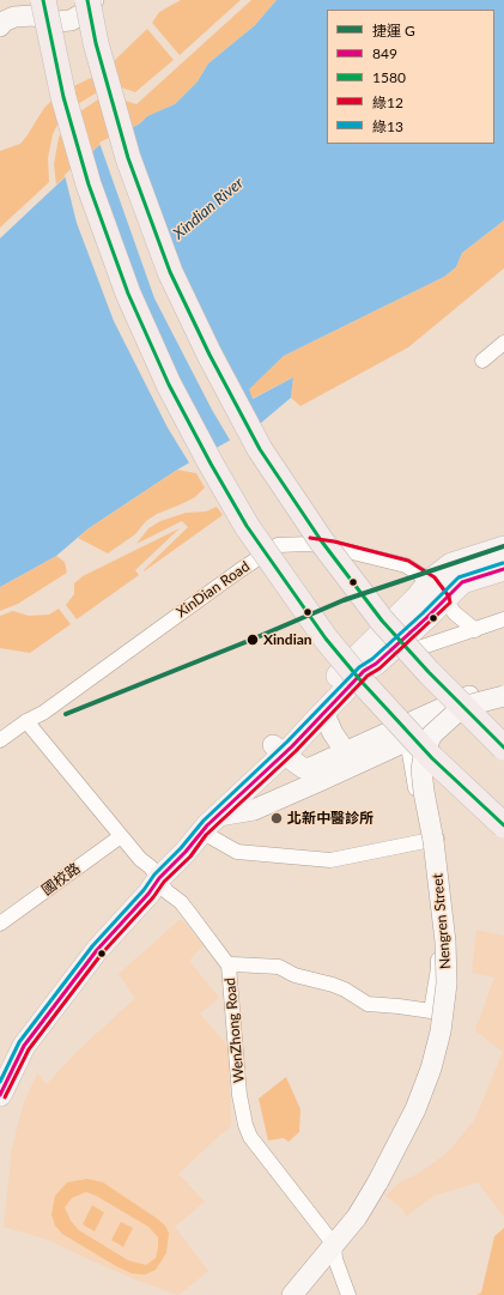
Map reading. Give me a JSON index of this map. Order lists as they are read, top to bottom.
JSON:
{
  "streets": {
    "street": [
      "XinDian Road",
      "國校路",
      "Nengren Street",
      "WenZhong Road"
    ]
  },
  "crossings": [
    ["XinDian Road", "WenZhong Road"],
    ["國校路", "WenZhong Road"],
    ["Nengren Street", "WenZhong Road"]
  ],
  "water": ["Xindian River"],
  "places": ["Xindian", "北新中醫診所"],
  "lines": [
    "transit line 1580",
    "transit line 綠12",
    "metro line G",
    "transit line 綠13",
    "transit line 849"
  ],
  "legend": [
    "捷運 G",
    "849",
    "1580",
    "綠12",
    "綠13"
  ]
}
